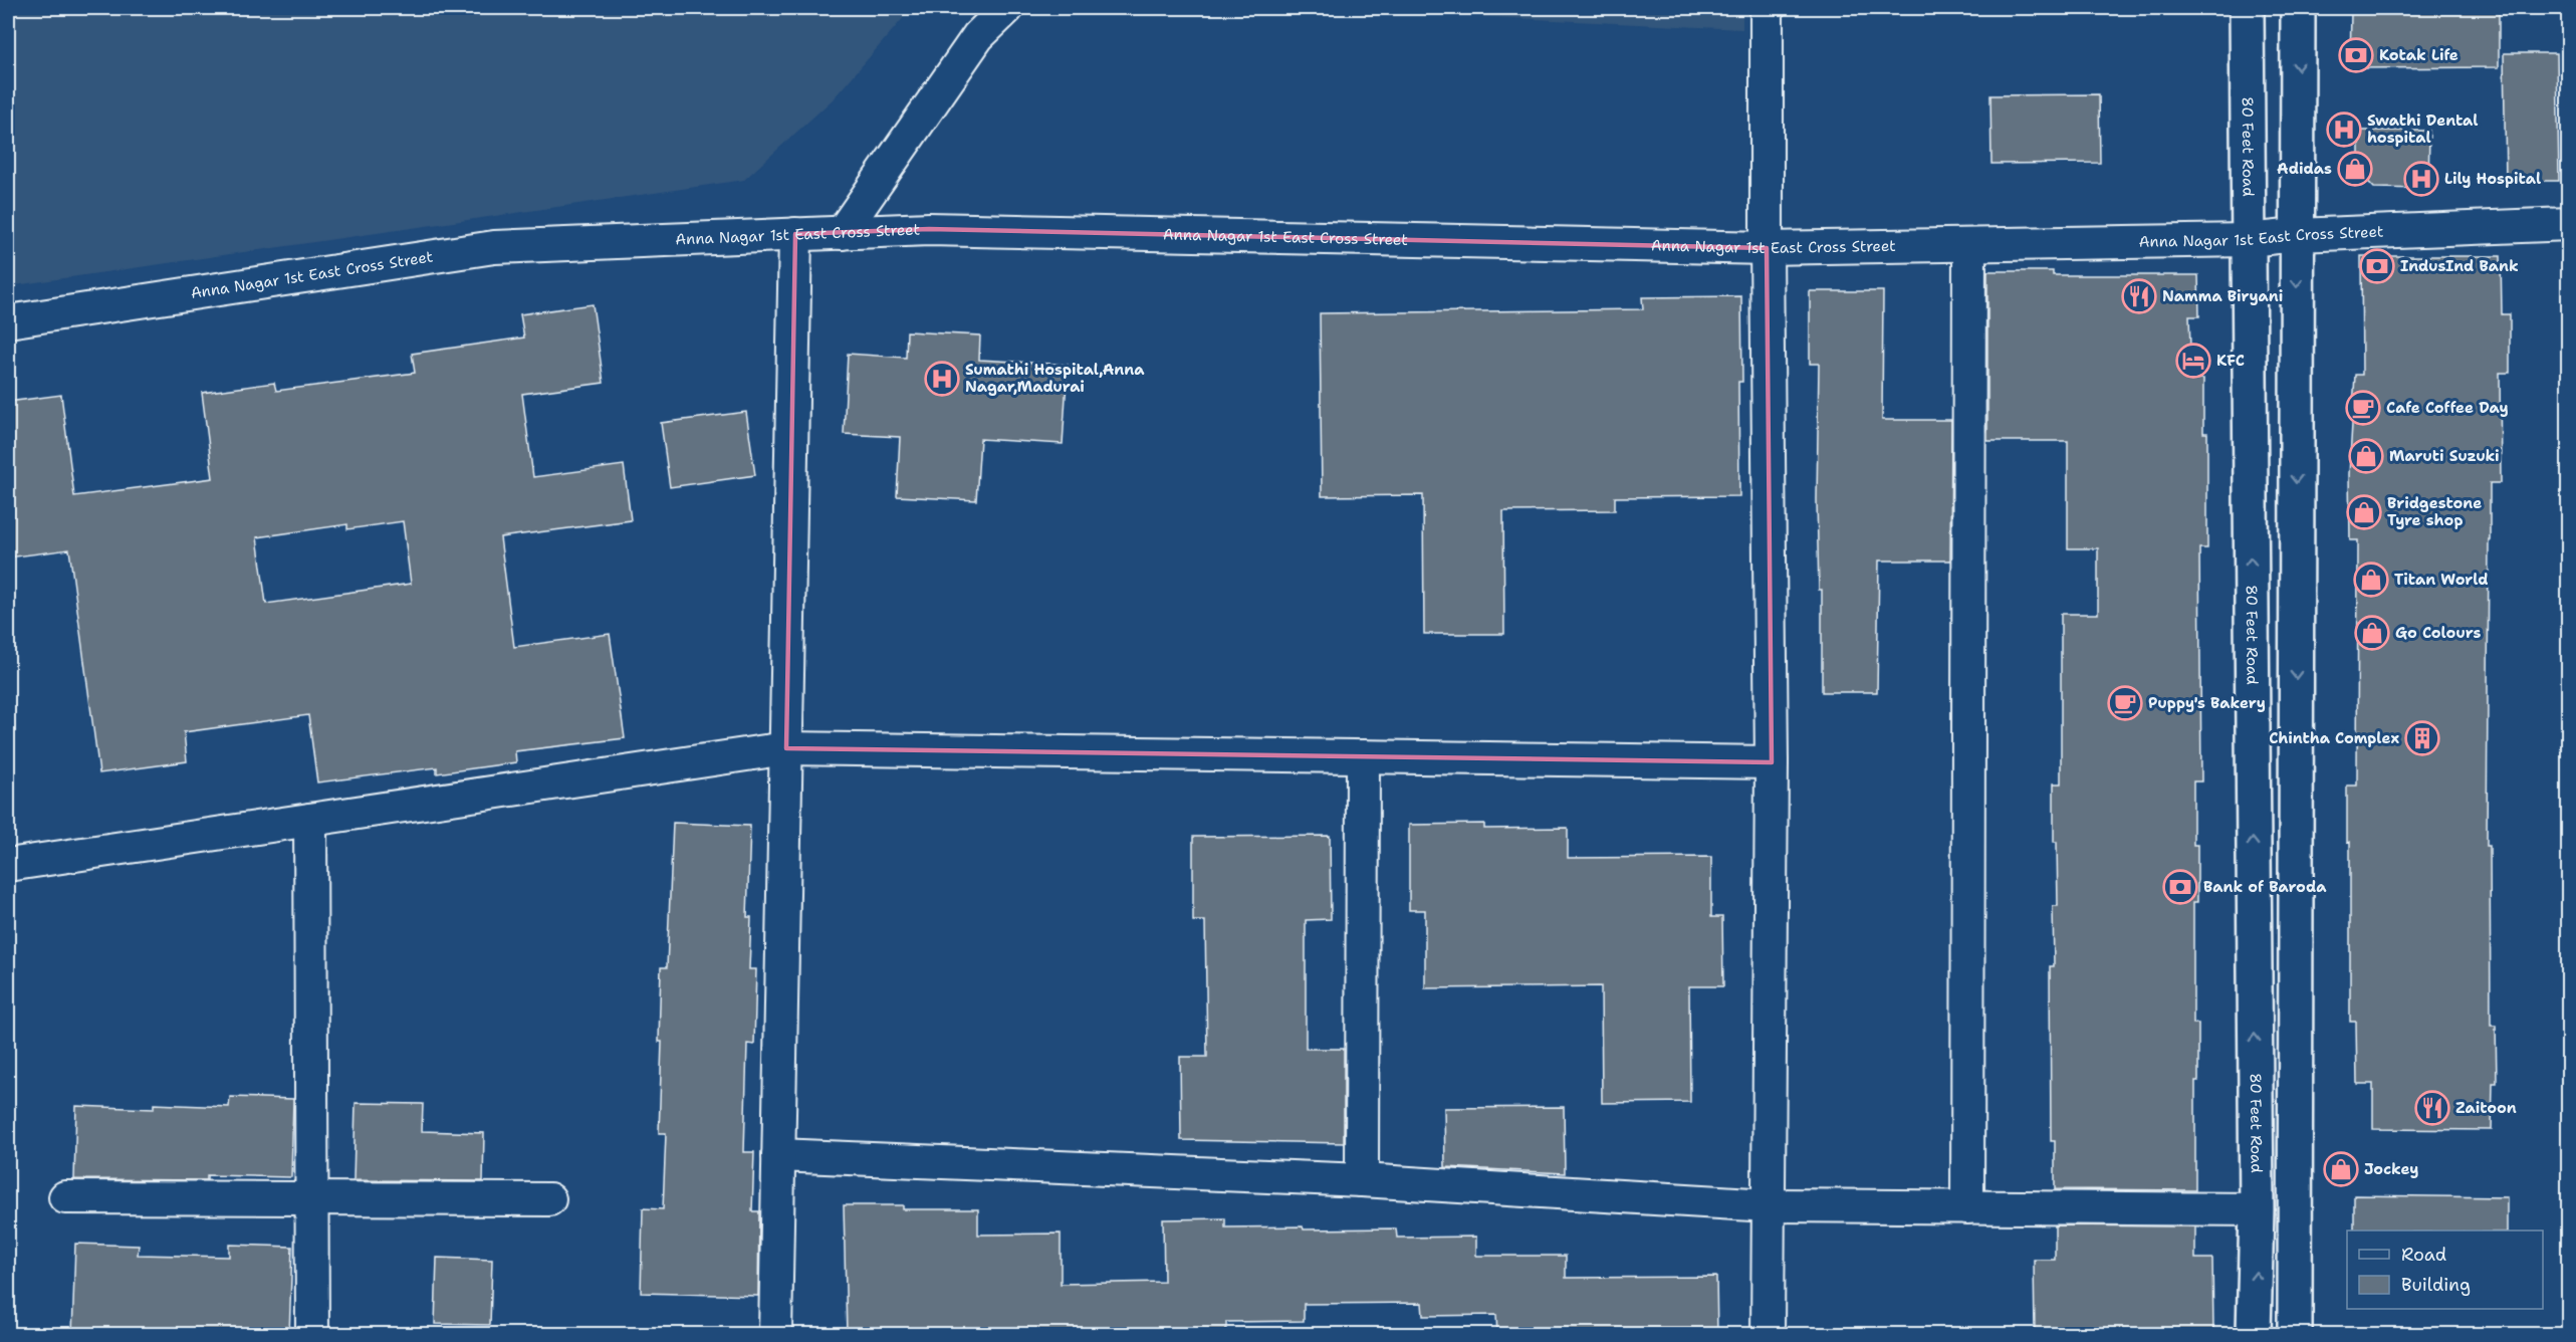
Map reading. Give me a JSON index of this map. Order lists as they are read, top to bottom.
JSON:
{
  "streets": {
    "main road": ["80 Feet Road"],
    "street": ["Anna Nagar 1st East Cross Street"]
  },
  "crossings": [
    ["80 Feet Road", "Anna Nagar 1st East Cross Street"]
  ],
  "places": {
    "bank": ["Kotak Life", "IndusInd Bank", "Bank of Baroda"],
    "hospital": ["Swathi Dental hospital", "Lily Hospital", "Sumathi Hospital,Anna Nagar,Madurai"],
    "shop": [
      "Adidas",
      "Maruti Suzuki",
      "Bridgestone Tyre shop",
      "Titan World",
      "Go Colours",
      "Jockey"
    ],
    "restaurant": ["Namma Biryani", "Zaitoon"],
    "hotel": ["KFC"],
    "cafe": ["Cafe Coffee Day", "Puppy's Bakery"],
    "building": ["Chintha Complex"]
  },
  "legend": ["Road", "Building"]
}
